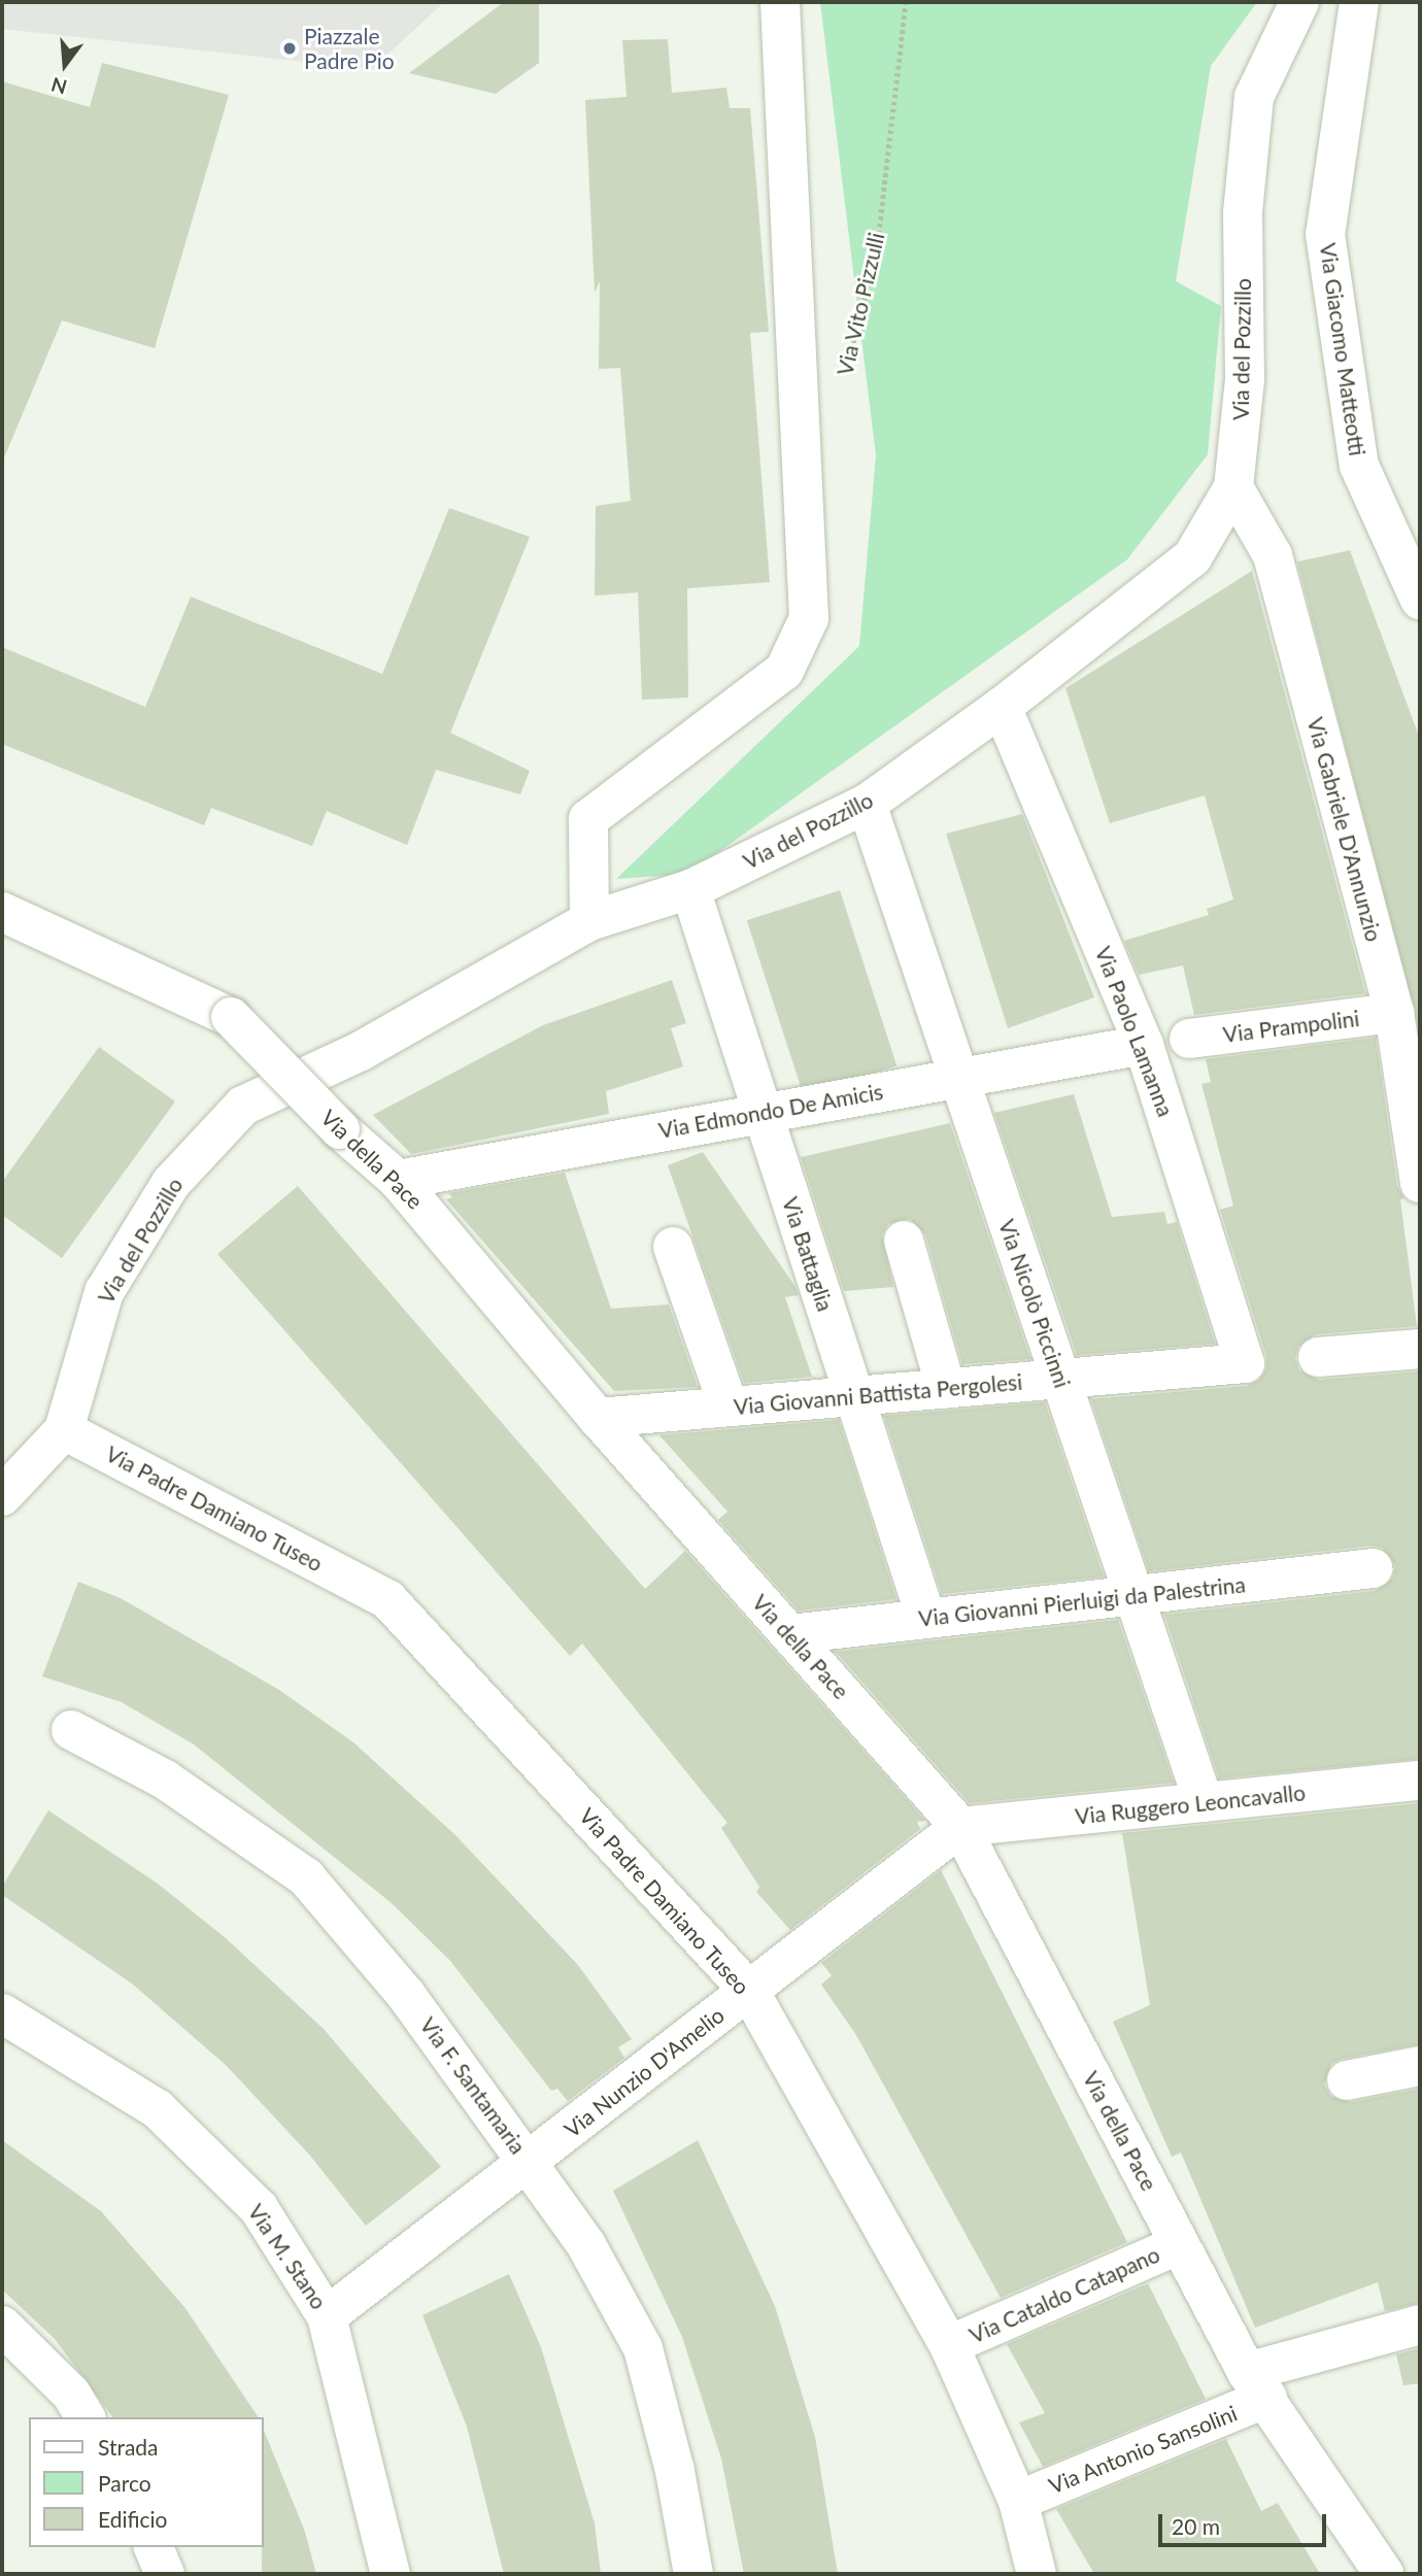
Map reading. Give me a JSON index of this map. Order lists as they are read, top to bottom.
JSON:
{
  "streets": {
    "street": [
      "Via Vito Pizzulli",
      "Via del Pozzillo",
      "Via Giacomo Matteotti",
      "Via Gabriele D'Annunzio",
      "Via Prampolini",
      "Via Paolo Lamanna",
      "Via Edmondo De Amicis",
      "Via della Pace",
      "Via Battaglia",
      "Via Nicolò Piccinni",
      "Via Giovanni Battista Pergolesi",
      "Via Padre Damiano Tuseo",
      "Via Giovanni Pierluigi da Palestrina",
      "Via Ruggero Leoncavallo",
      "Via Nunzio D'Amelio",
      "Via F. Santamaria",
      "Via M. Stano",
      "Via Cataldo Catapano",
      "Via Antonio Sansolini"
    ]
  },
  "crossings": [
    ["Via Vito Pizzulli", "Via del Pozzillo"],
    ["Via del Pozzillo", "Via Gabriele D'Annunzio"],
    ["Via del Pozzillo", "Via Paolo Lamanna"],
    ["Via del Pozzillo", "Via Battaglia"],
    ["Via del Pozzillo", "Via Nicolò Piccinni"],
    ["Via del Pozzillo", "Via Padre Damiano Tuseo"],
    ["Via Gabriele D'Annunzio", "Via Prampolini"],
    ["Via Paolo Lamanna", "Via Edmondo De Amicis"],
    ["Via Paolo Lamanna", "Via Giovanni Battista Pergolesi"],
    ["Via Edmondo De Amicis", "Via della Pace"],
    ["Via Edmondo De Amicis", "Via Battaglia"],
    ["Via Edmondo De Amicis", "Via Nicolò Piccinni"],
    ["Via della Pace", "Via Giovanni Battista Pergolesi"],
    ["Via della Pace", "Via Giovanni Pierluigi da Palestrina"],
    ["Via della Pace", "Via Ruggero Leoncavallo"],
    ["Via della Pace", "Via Nunzio D'Amelio"],
    ["Via della Pace", "Via Cataldo Catapano"],
    ["Via della Pace", "Via Antonio Sansolini"],
    ["Via Battaglia", "Via Giovanni Battista Pergolesi"],
    ["Via Battaglia", "Via Giovanni Pierluigi da Palestrina"],
    ["Via Nicolò Piccinni", "Via Giovanni Battista Pergolesi"],
    ["Via Nicolò Piccinni", "Via Giovanni Pierluigi da Palestrina"],
    ["Via Nicolò Piccinni", "Via Ruggero Leoncavallo"],
    ["Via Padre Damiano Tuseo", "Via Nunzio D'Amelio"],
    ["Via Padre Damiano Tuseo", "Via Cataldo Catapano"],
    ["Via Padre Damiano Tuseo", "Via Antonio Sansolini"],
    ["Via Ruggero Leoncavallo", "Via Nunzio D'Amelio"],
    ["Via Nunzio D'Amelio", "Via F. Santamaria"],
    ["Via Nunzio D'Amelio", "Via M. Stano"]
  ],
  "places": ["Piazzale Padre Pio"],
  "legend": ["Strada", "Parco", "Edificio"],
  "scale_bar": "20 m",
  "north": "bottom"
}
